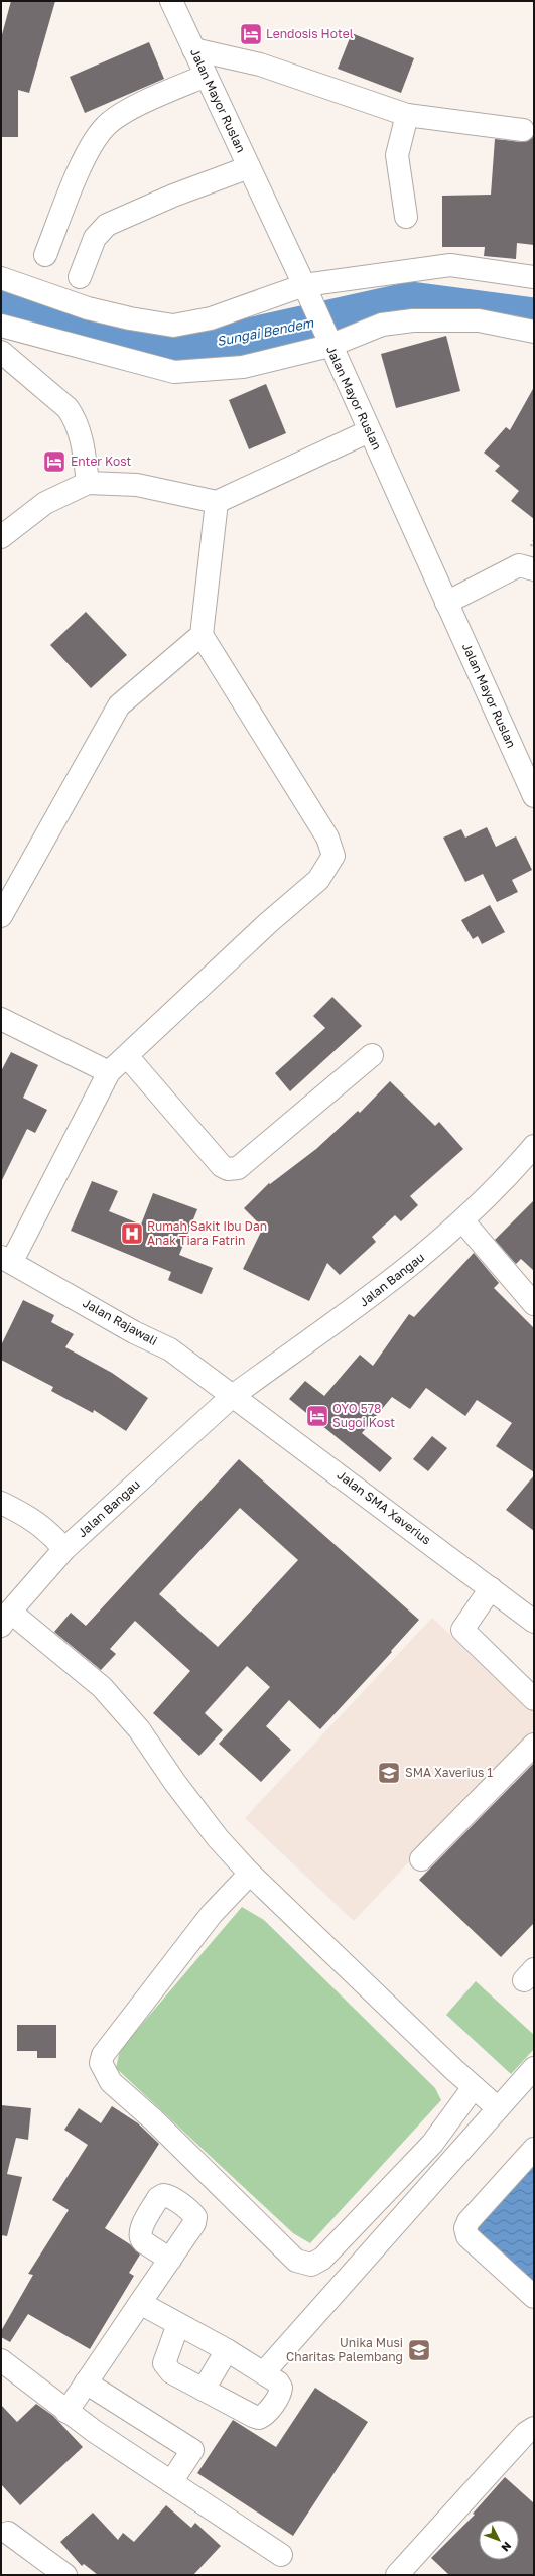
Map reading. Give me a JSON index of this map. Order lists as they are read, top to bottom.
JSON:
{
  "streets": {
    "street": [
      "Jalan Mayor Ruslan",
      "Jalan Bangau",
      "Jalan Rajawali",
      "Jalan SMA Xaverius"
    ]
  },
  "crossings": [
    ["Jalan Bangau", "Jalan Rajawali"],
    ["Jalan Bangau", "Jalan SMA Xaverius"],
    ["Jalan Rajawali", "Jalan SMA Xaverius"]
  ],
  "water": ["Sungai Bendem"],
  "places": {
    "hotel": ["Lendosis Hotel", "Enter Kost", "OYO 578 Sugoi Kost"],
    "hospital": ["Rumah Sakit Ibu Dan Anak Tiara Fatrin"],
    "school or university": ["SMA Xaverius 1", "Unika Musi Charitas Palembang"]
  },
  "north": "bottom right"
}
